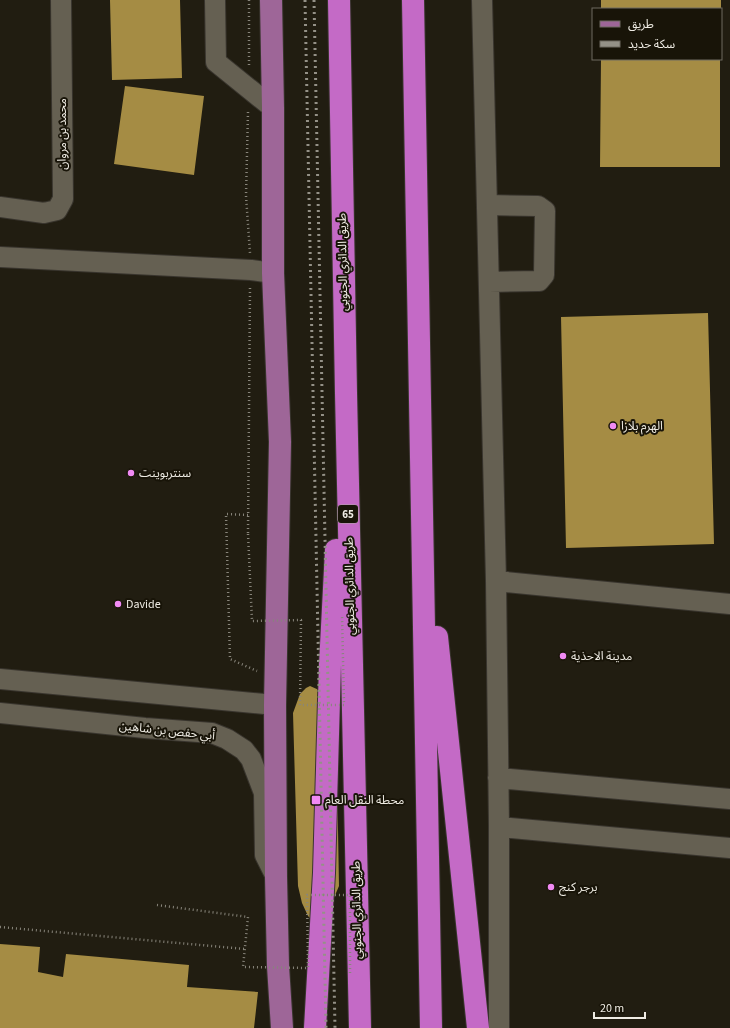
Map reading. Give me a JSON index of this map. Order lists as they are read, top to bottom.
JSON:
{
  "streets": {
    "highway": ["طريق الدائري الجنوبي", "65"],
    "street": ["محمد بن مروان", "أبي حفص بن شاهين"]
  },
  "places": {
    "other": [
      "الهرم بلازا",
      "سنتربوينت",
      "Davide",
      "مدينة الاحذية",
      "برجر كنج"
    ],
    "transit": ["محطة النقل العام"]
  },
  "legend": ["طريق", "سكة حديد"],
  "scale_bar": "20 m"
}
